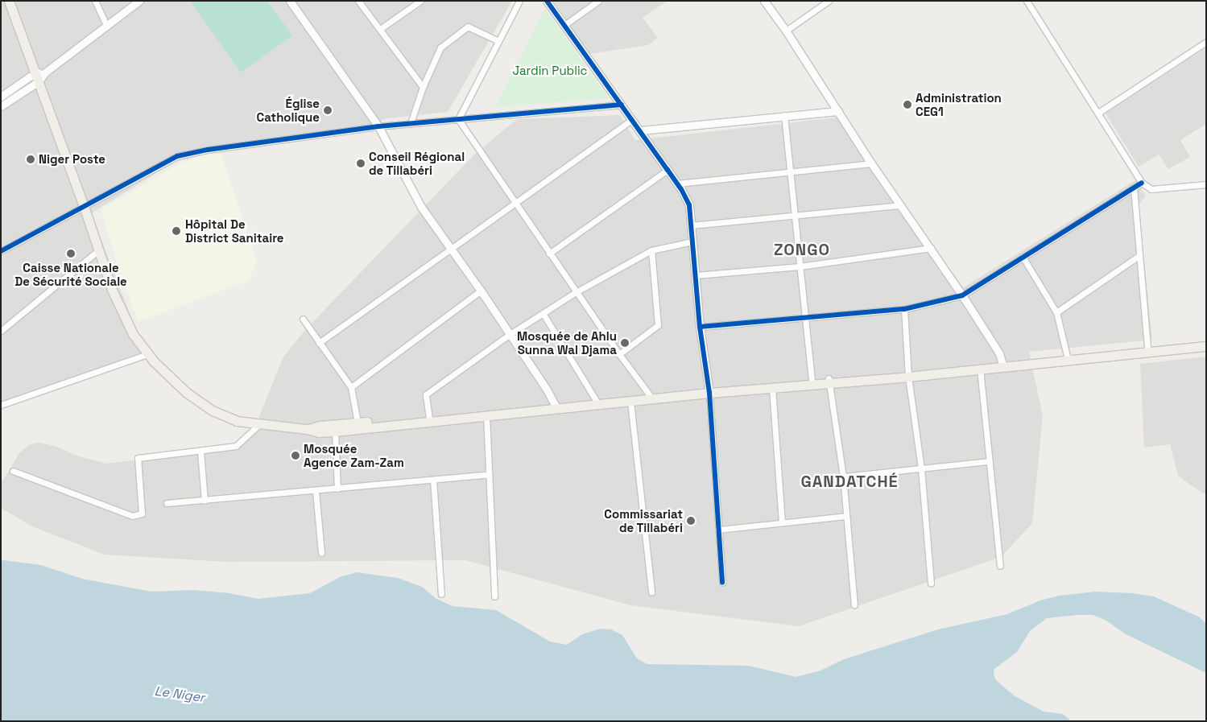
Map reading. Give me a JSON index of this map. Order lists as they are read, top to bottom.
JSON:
{
  "districts": ["ZONGO", "GANDATCHÉ"],
  "water": ["Le Niger"],
  "parks": ["Jardin Public"],
  "places": [
    "Administration CEG1",
    "Église Catholique",
    "Niger Poste",
    "Conseil Régional de Tillabéri",
    "Hôpital De District Sanitaire",
    "Caisse Nationale De Sécurité Sociale",
    "Mosquée de Ahlu Sunna Wal Djama",
    "Mosquée Agence Zam-Zam",
    "Commissariat de Tillabéri"
  ]
}
